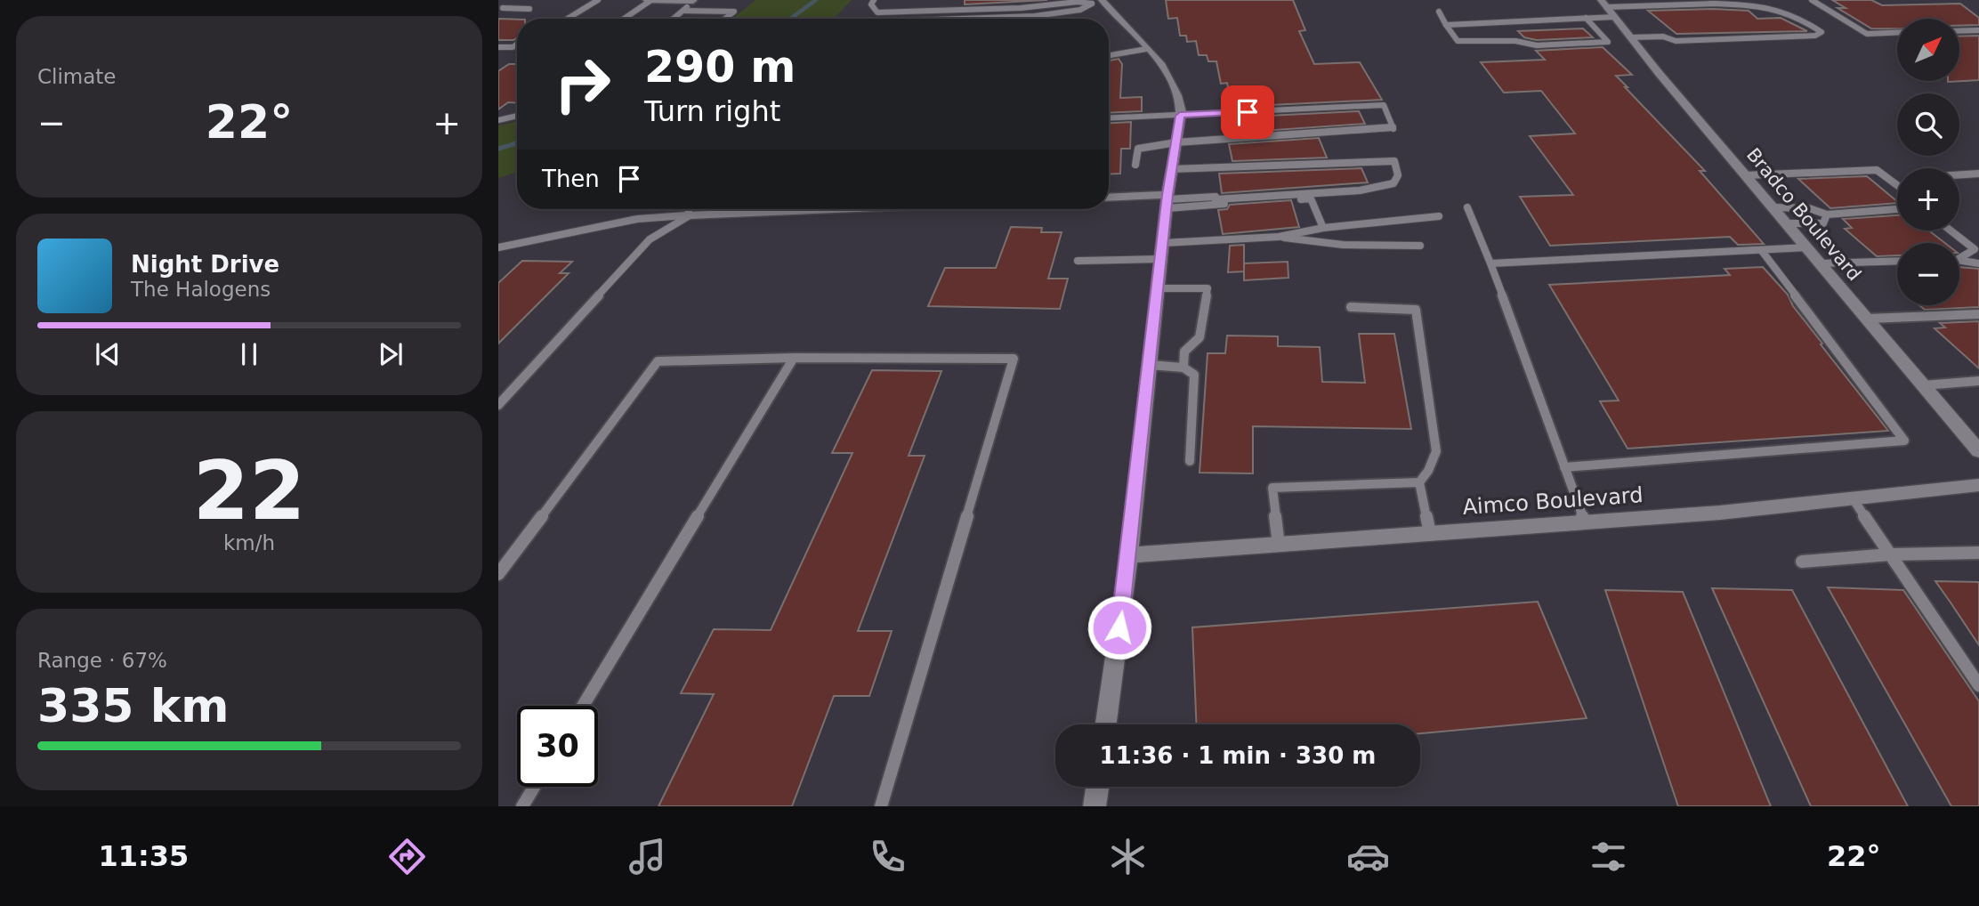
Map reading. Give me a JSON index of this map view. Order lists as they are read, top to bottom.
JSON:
{
  "streets": {
    "street": ["Bradco Boulevard", "Aimco Boulevard"]
  },
  "north": "top right",
  "page": {
    "tile": [
      "Climate",
      ["22", "km/h"],
      ["Range · 67%", "335 km"]
    ],
    "map_buttons": ["+", "−"],
    "turn": ["290 m", "Turn right"],
    "heat": ["−", "22°", "+"],
    "then": "Then",
    "song": ["Night Drive", "The Halogens"],
    "limit": "30",
    "trip": "11:36 · 1 min · 330 m",
    "tabs": ["11:35", "22°"]
  }
}
